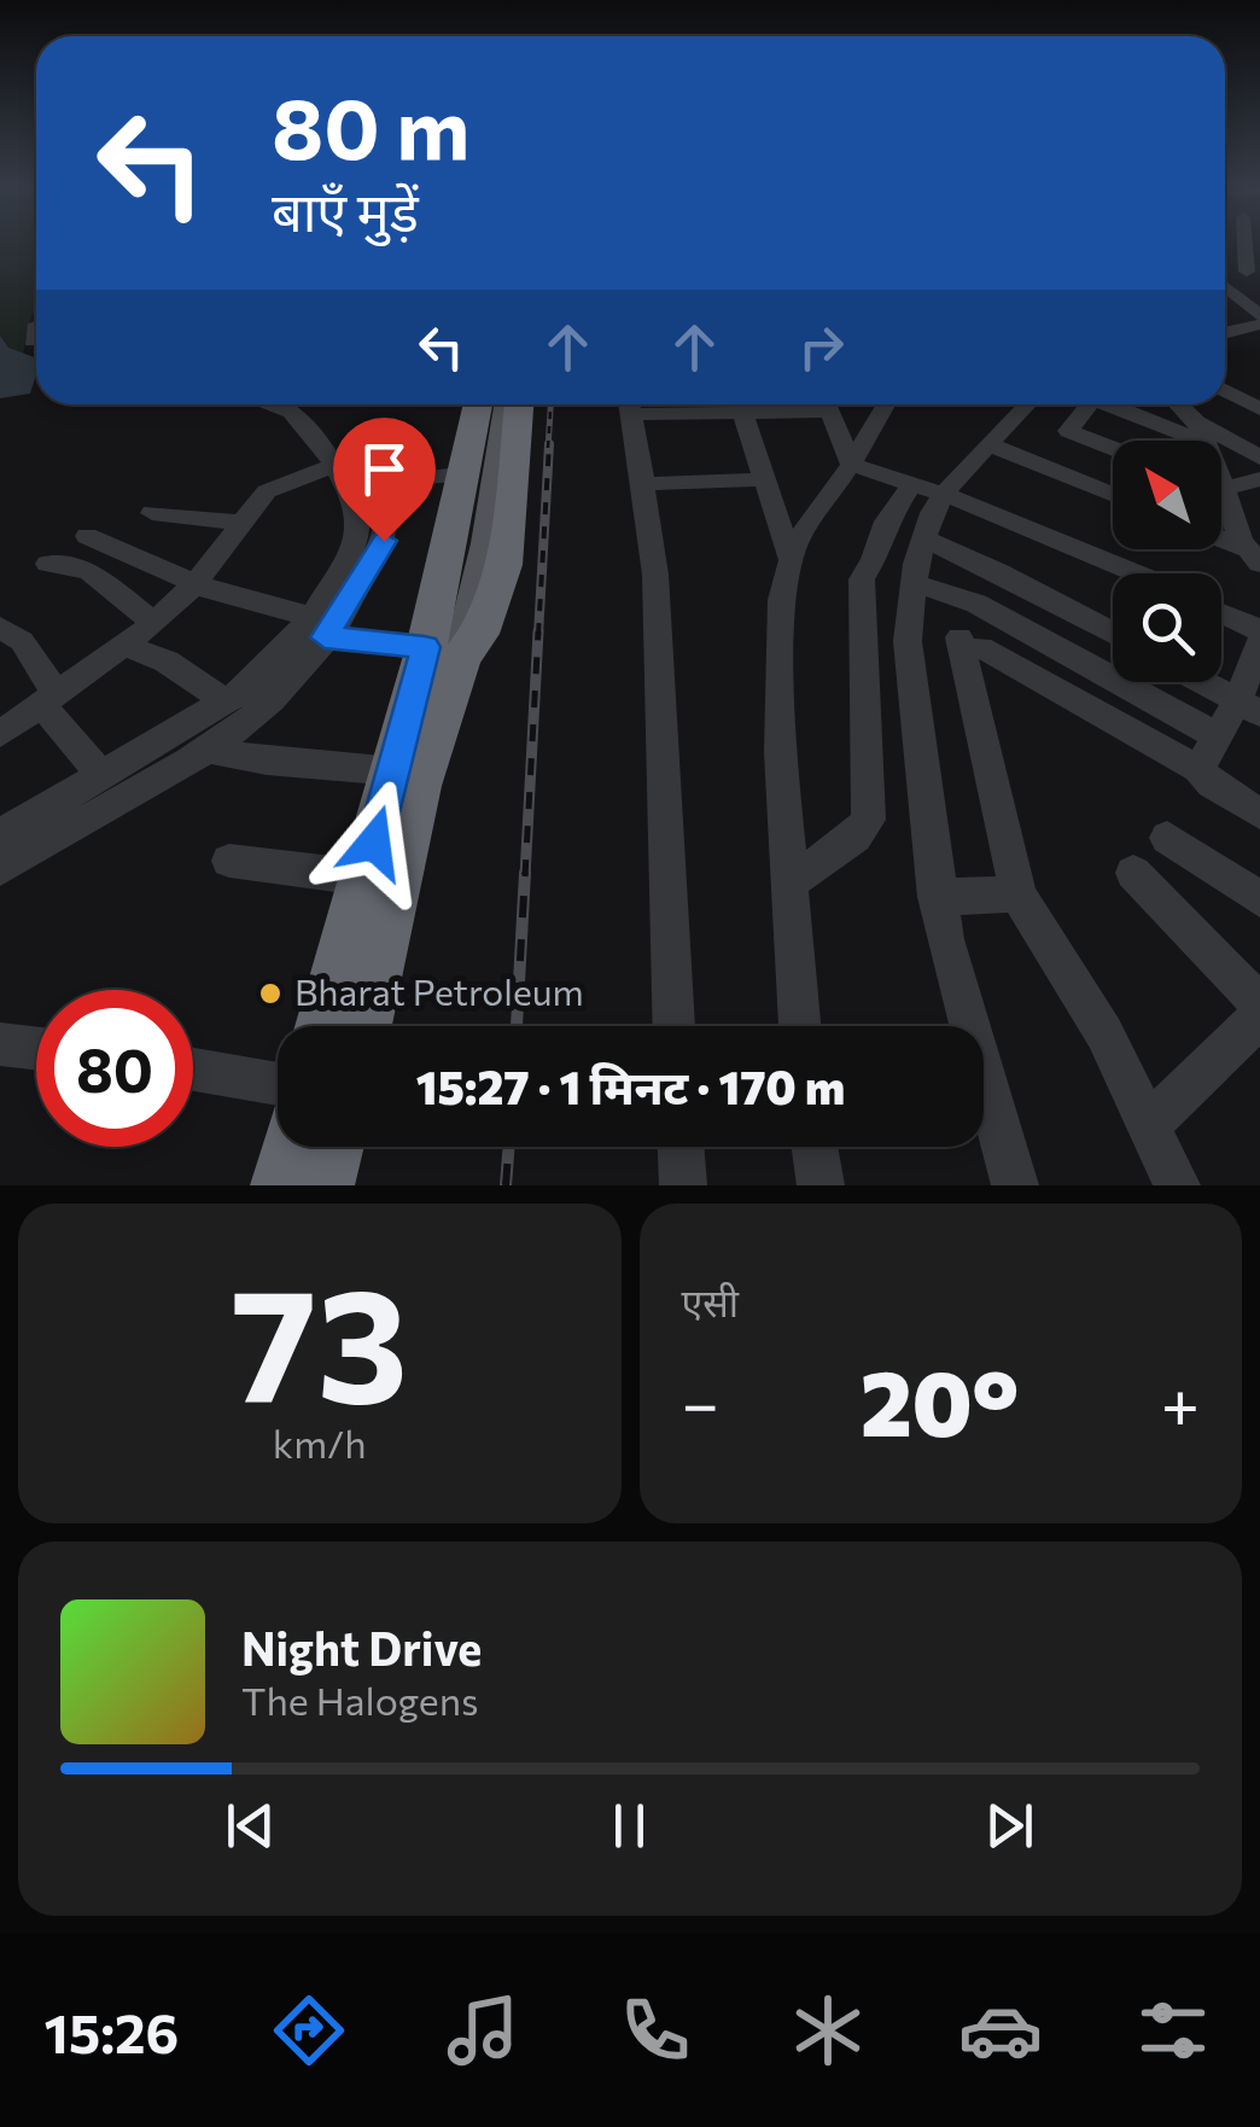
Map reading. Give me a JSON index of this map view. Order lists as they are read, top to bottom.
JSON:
{
  "places": ["Bharat Petroleum"],
  "north": "top left",
  "page": {
    "turn": ["80 m", "बाएँ मुड़ें"],
    "limit": "80",
    "trip": "15:27 · 1 मिनट · 170 m",
    "tile": [
      ["73", "km/h"],
      "एसी"
    ],
    "heat": ["−", "20°", "+"],
    "song": ["Night Drive", "The Halogens"],
    "tabs": "15:26"
  }
}
